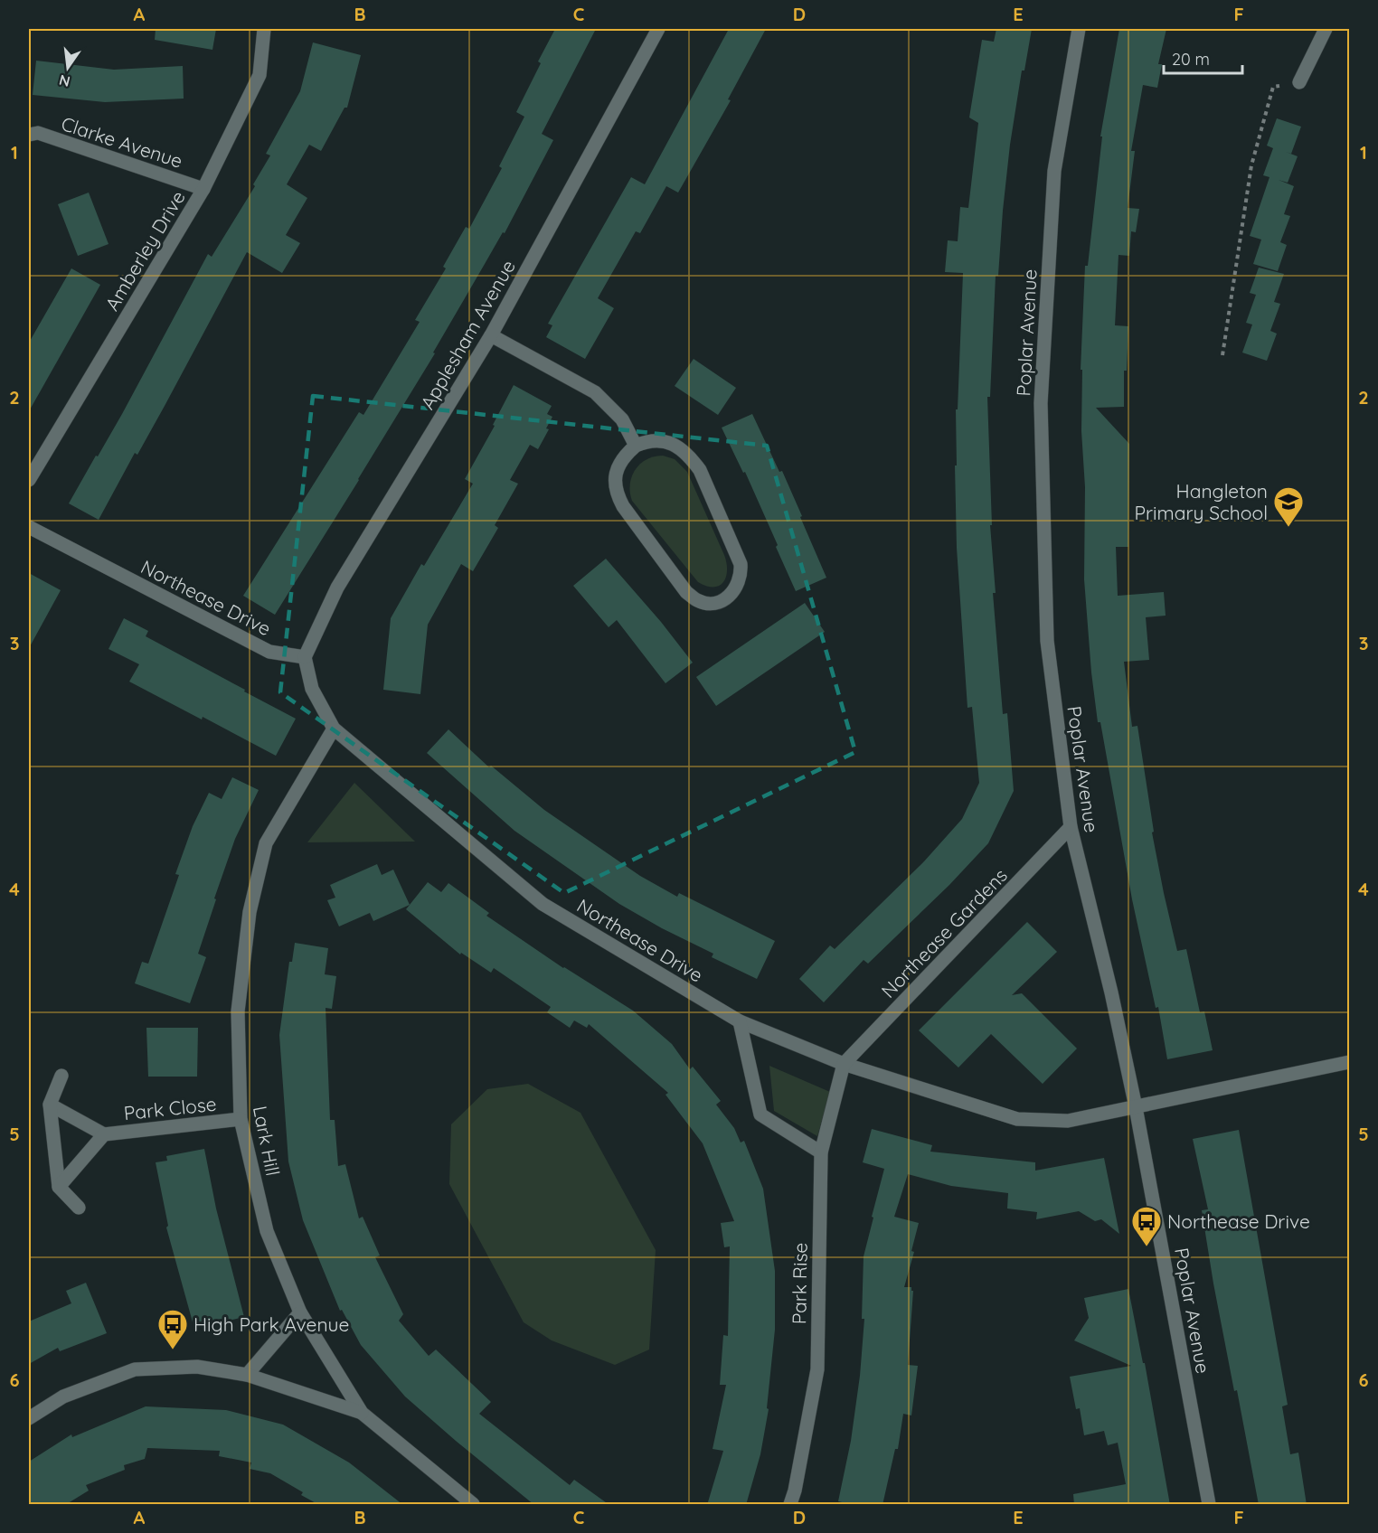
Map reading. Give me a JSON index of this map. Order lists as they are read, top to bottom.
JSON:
{
  "streets": {
    "street": [
      "Clarke Avenue",
      "Amberley Drive",
      "Poplar Avenue",
      "Applesham Avenue",
      "Northease Drive",
      "Northease Gardens",
      "Park Close",
      "Lark Hill",
      "Park Rise"
    ]
  },
  "crossings": [
    ["Clarke Avenue", "Amberley Drive"],
    ["Poplar Avenue", "Northease Drive"],
    ["Poplar Avenue", "Northease Gardens"],
    ["Applesham Avenue", "Northease Drive"],
    ["Northease Drive", "Northease Gardens"],
    ["Northease Drive", "Lark Hill"],
    ["Northease Drive", "Park Rise"],
    ["Northease Gardens", "Park Rise"],
    ["Park Close", "Lark Hill"]
  ],
  "places": {
    "school or university": ["Hangleton Primary School"],
    "bus stop": ["Northease Drive", "High Park Avenue"]
  },
  "scale_bar": "20 m",
  "north": "bottom",
  "grid": {
    "columns": [
      "A",
      "B",
      "C",
      "D",
      "E",
      "F"
    ],
    "rows": [
      "1",
      "2",
      "3",
      "4",
      "5",
      "6"
    ]
  }
}
